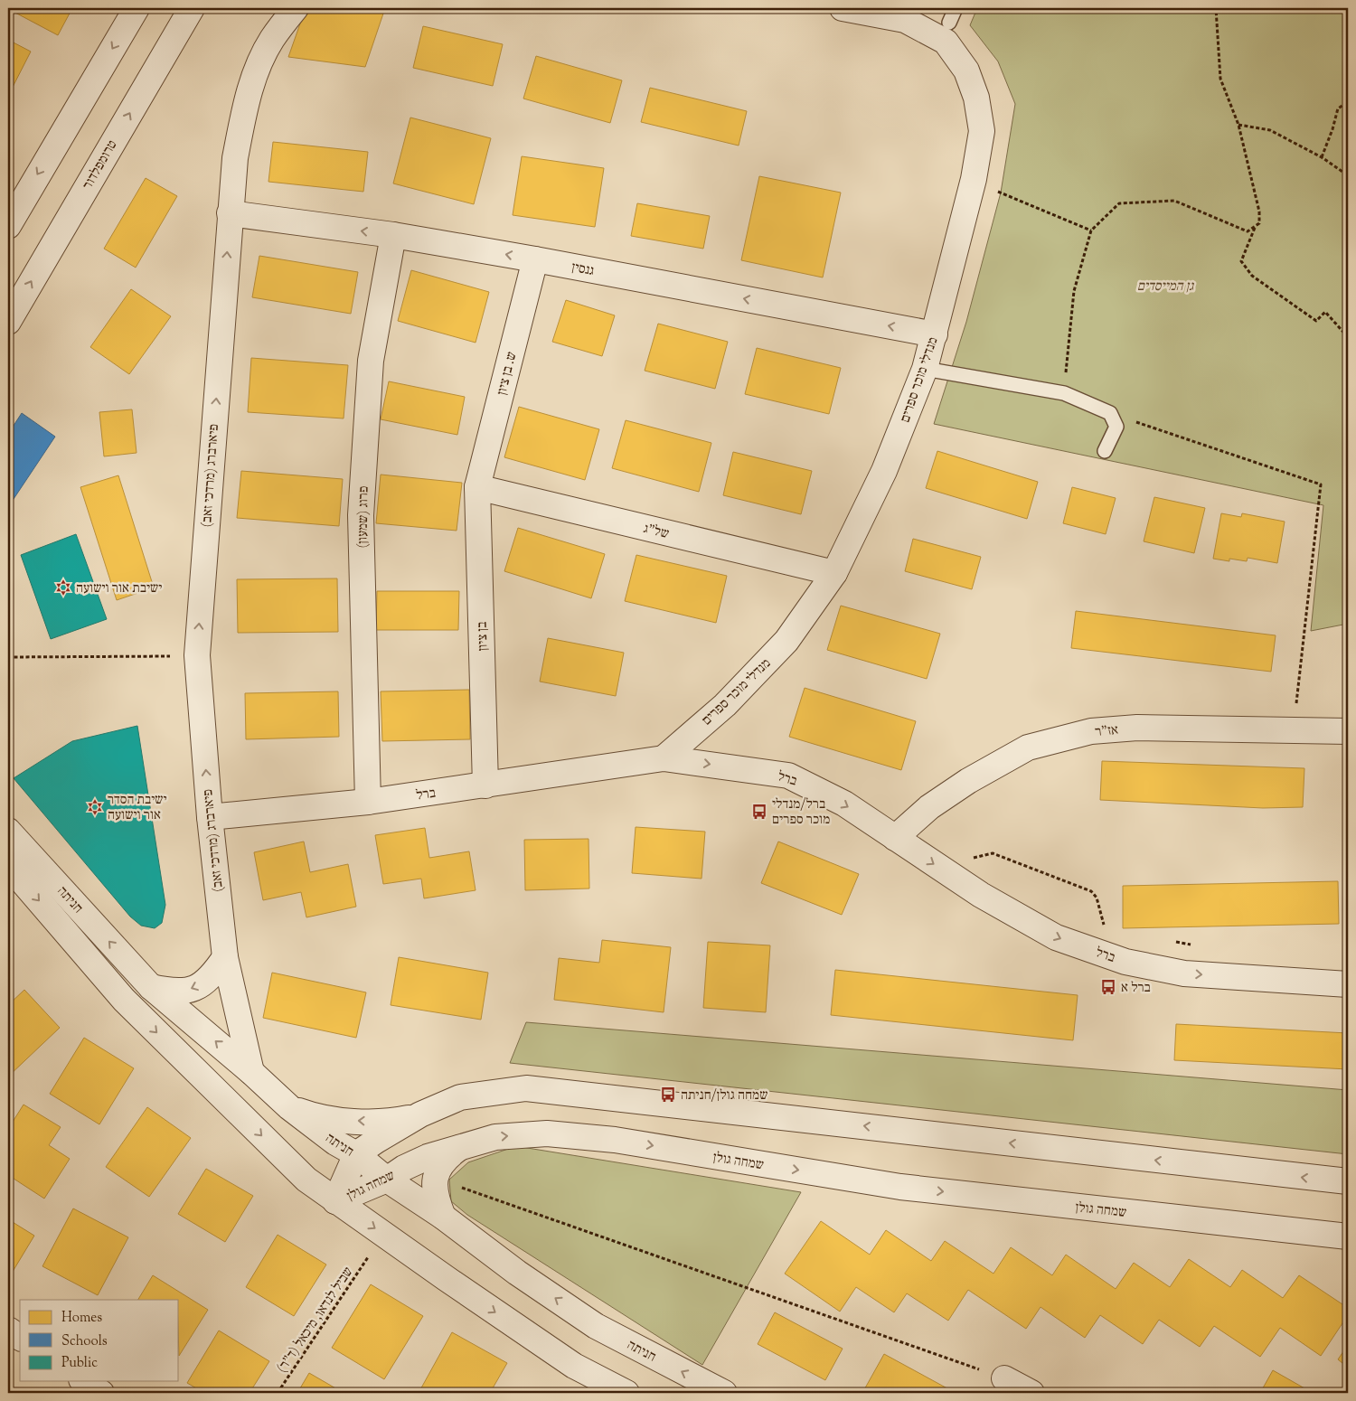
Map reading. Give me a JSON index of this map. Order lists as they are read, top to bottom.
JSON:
{
  "streets": {
    "street": [
      "טרומפלדור",
      "גנסין",
      "ש. בן ציון",
      "מנדלי מוכר ספרים",
      "פיארברג (מרדכי זאב)",
      "פרוג (שמעון)",
      "של\"ג",
      "בן ציון",
      "אז\"ר",
      "ברל",
      "חניתה",
      "שמחה גולן"
    ],
    "path": ["שביל לנדאו, מיכאל (ד\"ר)"]
  },
  "crossings": [
    ["גנסין", "ש. בן ציון"],
    ["גנסין", "מנדלי מוכר ספרים"],
    ["גנסין", "פיארברג (מרדכי זאב)"],
    ["גנסין", "פרוג (שמעון)"],
    ["ש. בן ציון", "של\"ג"],
    ["ש. בן ציון", "בן ציון"],
    ["מנדלי מוכר ספרים", "של\"ג"],
    ["מנדלי מוכר ספרים", "ברל"],
    ["פיארברג (מרדכי זאב)", "ברל"],
    ["פיארברג (מרדכי זאב)", "חניתה"],
    ["פרוג (שמעון)", "ברל"],
    ["של\"ג", "בן ציון"],
    ["בן ציון", "ברל"],
    ["אז\"ר", "ברל"],
    ["חניתה", "שמחה גולן"]
  ],
  "one_way": ["גנסין", "פיארברג (מרדכי זאב)"],
  "parks": ["גן המייסדים"],
  "places": {
    "synagogue": ["ישיבת אור וישועה", "ישיבת הסדר אור וישועה"],
    "bus stop": ["ברל/מנדלי מוכר ספרים", "ברל א", "שמחה גולן/חניתה"]
  },
  "legend": ["Homes", "Schools", "Public"]
}
